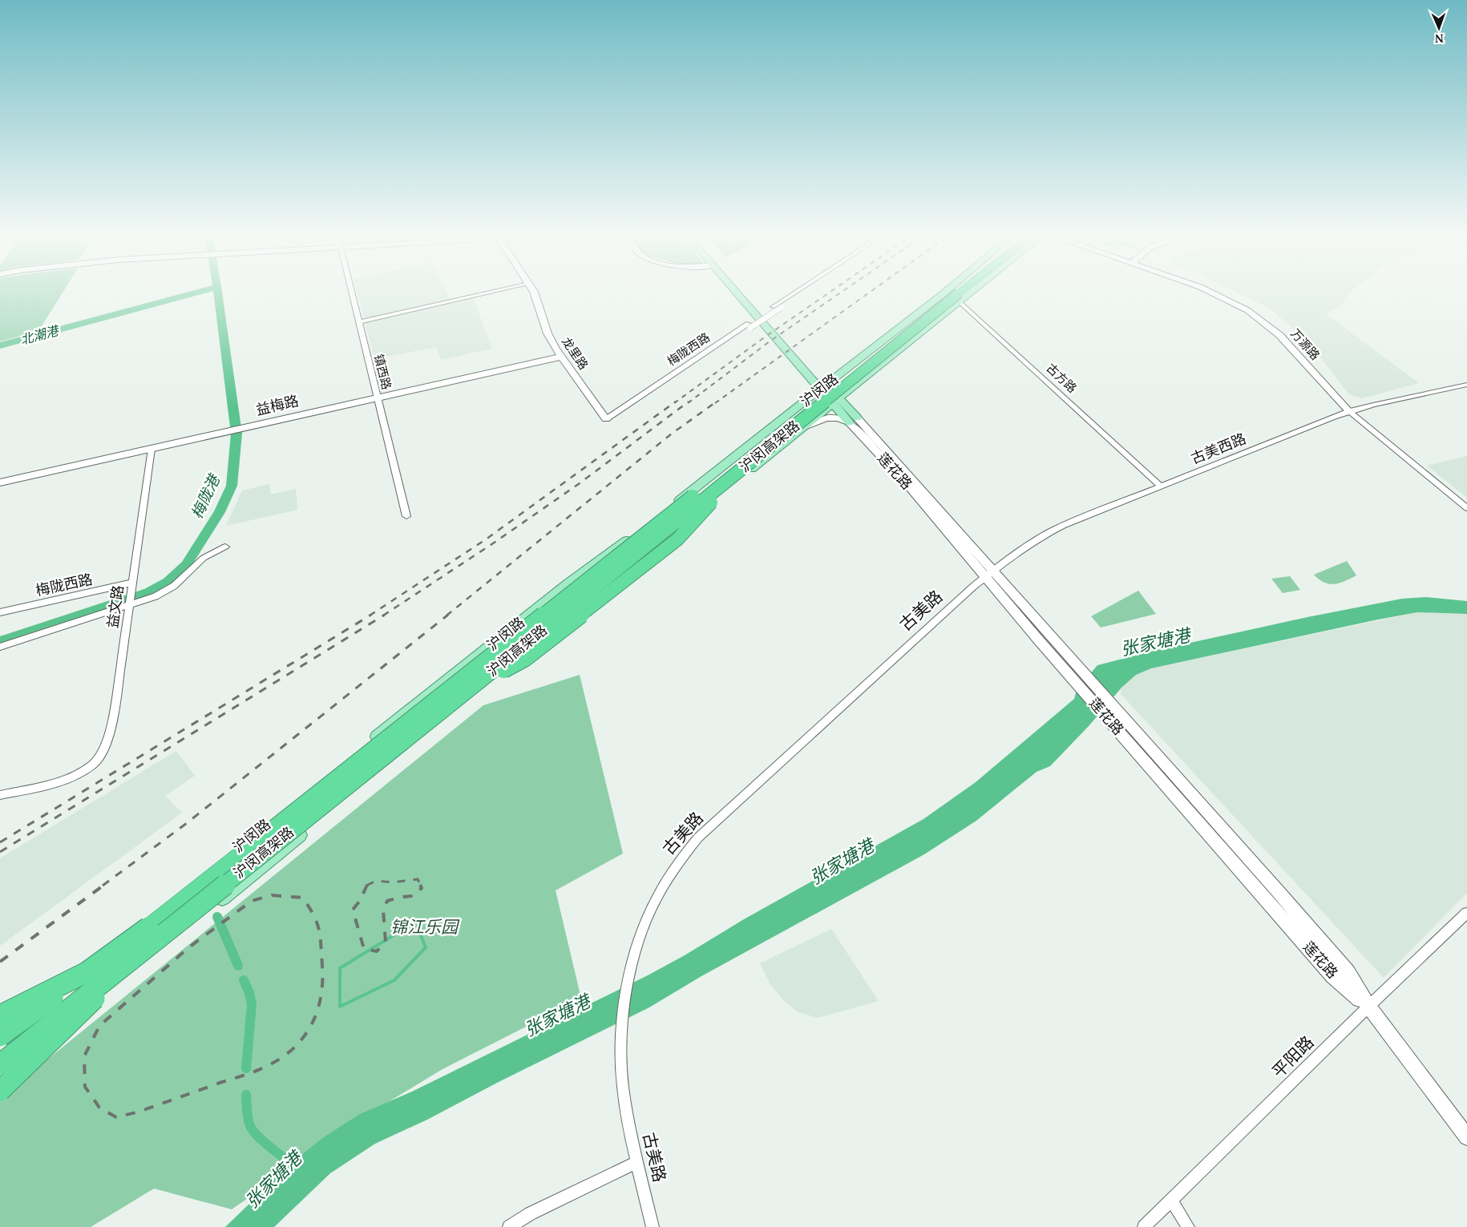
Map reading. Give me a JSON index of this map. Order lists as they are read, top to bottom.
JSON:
{
  "streets": {
    "highway": ["沪闵高架路"],
    "main road": [
      "万源路",
      "龙里路",
      "古方路",
      "沪闵路",
      "益梅路",
      "莲花路"
    ],
    "street": [
      "梅陇西路",
      "镇西路",
      "古美西路",
      "益文路",
      "古美路",
      "平阳路"
    ]
  },
  "crossings": [
    ["万源路", "古美西路"],
    ["梅陇西路", "益文路"],
    ["龙里路", "益梅路"],
    ["镇西路", "益梅路"],
    ["古方路", "沪闵路"],
    ["古方路", "古美西路"],
    ["沪闵路", "沪闵高架路"],
    ["益梅路", "益文路"],
    ["古美西路", "莲花路"],
    ["古美西路", "古美路"],
    ["莲花路", "古美路"],
    ["莲花路", "平阳路"]
  ],
  "water": ["北潮港", "梅陇港", "张家塘港"],
  "parks": ["锦江乐园"],
  "north": "bottom"
}
